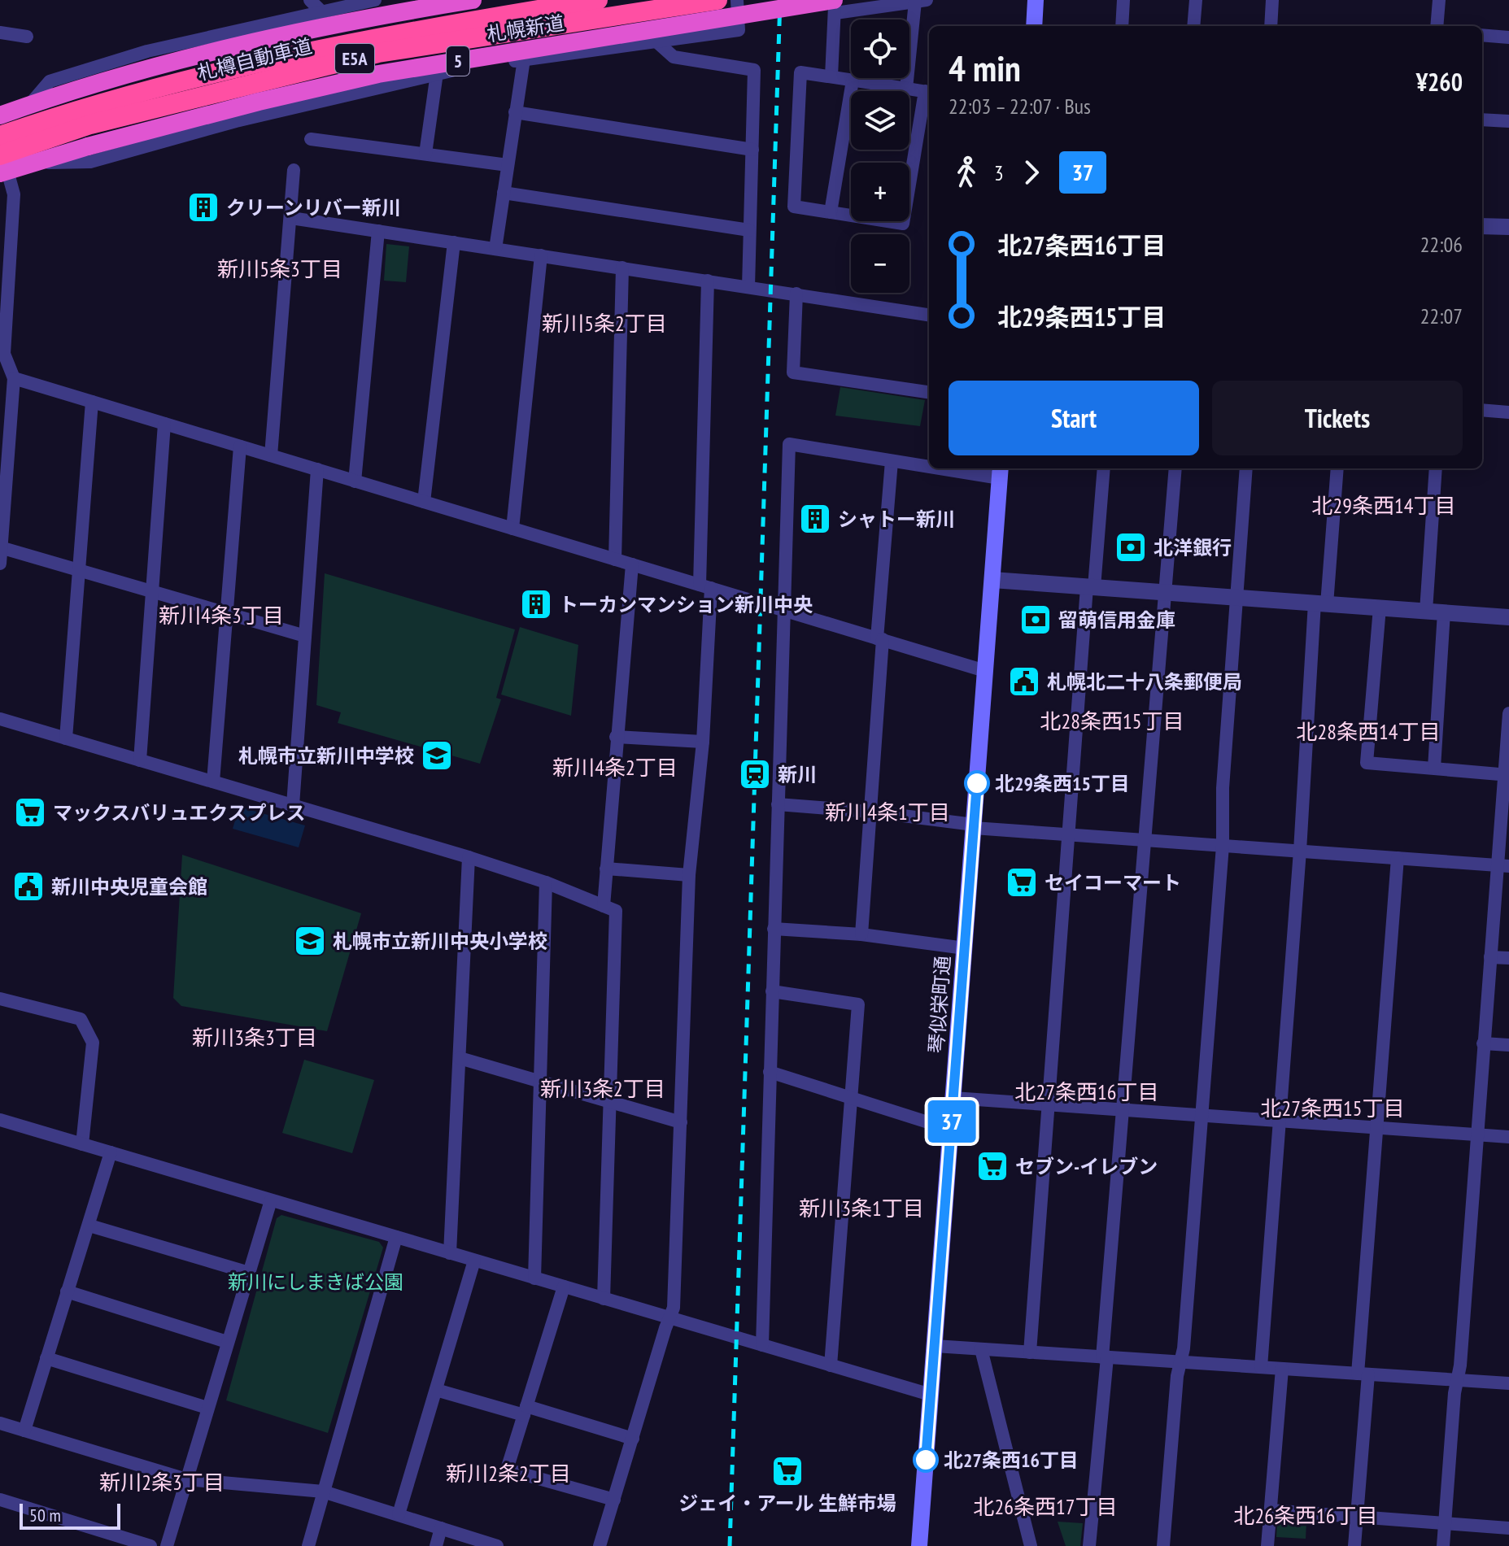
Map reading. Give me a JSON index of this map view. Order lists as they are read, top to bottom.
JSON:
{
  "streets": {
    "highway": [
      "札幌新道",
      "E5A",
      "札樽自動車道",
      "5"
    ],
    "main road": ["琴似栄町通"]
  },
  "crossings": [
    ["札幌新道", "札樽自動車道"]
  ],
  "districts": [
    "新川5条3丁目",
    "新川5条2丁目",
    "北29条西14丁目",
    "新川4条3丁目",
    "北28条西15丁目",
    "北28条西14丁目",
    "新川4条2丁目",
    "新川4条1丁目",
    "新川3条3丁目",
    "新川3条2丁目",
    "北27条西16丁目",
    "北27条西15丁目",
    "新川3条1丁目",
    "新川2条2丁目",
    "新川2条3丁目",
    "北26条西17丁目",
    "北26条西16丁目"
  ],
  "parks": ["新川にしまきば公園"],
  "places": {
    "building": ["クリーンリバー新川", "シャトー新川", "トーカンマンション新川中央"],
    "bank": ["北洋銀行", "留萌信用金庫"],
    "public building": ["札幌北二十八条郵便局", "新川中央児童会館"],
    "school or university": ["札幌市立新川中学校", "札幌市立新川中央小学校"],
    "station": ["新川"],
    "other": ["北29条西15丁目", "北27条西16丁目"],
    "supermarket": [
      "マックスバリュエクスプレス",
      "セイコーマート",
      "セブン-イレブン",
      "ジェイ・アール 生鮮市場"
    ]
  },
  "lines": ["bus line 37"],
  "scale_bar": "50 m",
  "page": {
    "on_map": "37",
    "map_buttons": ["+", "−"],
    "heading": ["4 min", "22:03 – 22:07 · Bus", "¥260"],
    "legs": ["3", "37"],
    "list": [
      {
        "name": "北27条西16丁目",
        "value": "22:06"
      },
      {
        "name": "北29条西15丁目",
        "value": "22:07"
      }
    ],
    "buttons": ["Start", "Tickets"],
    "scale": "50 m"
  }
}
